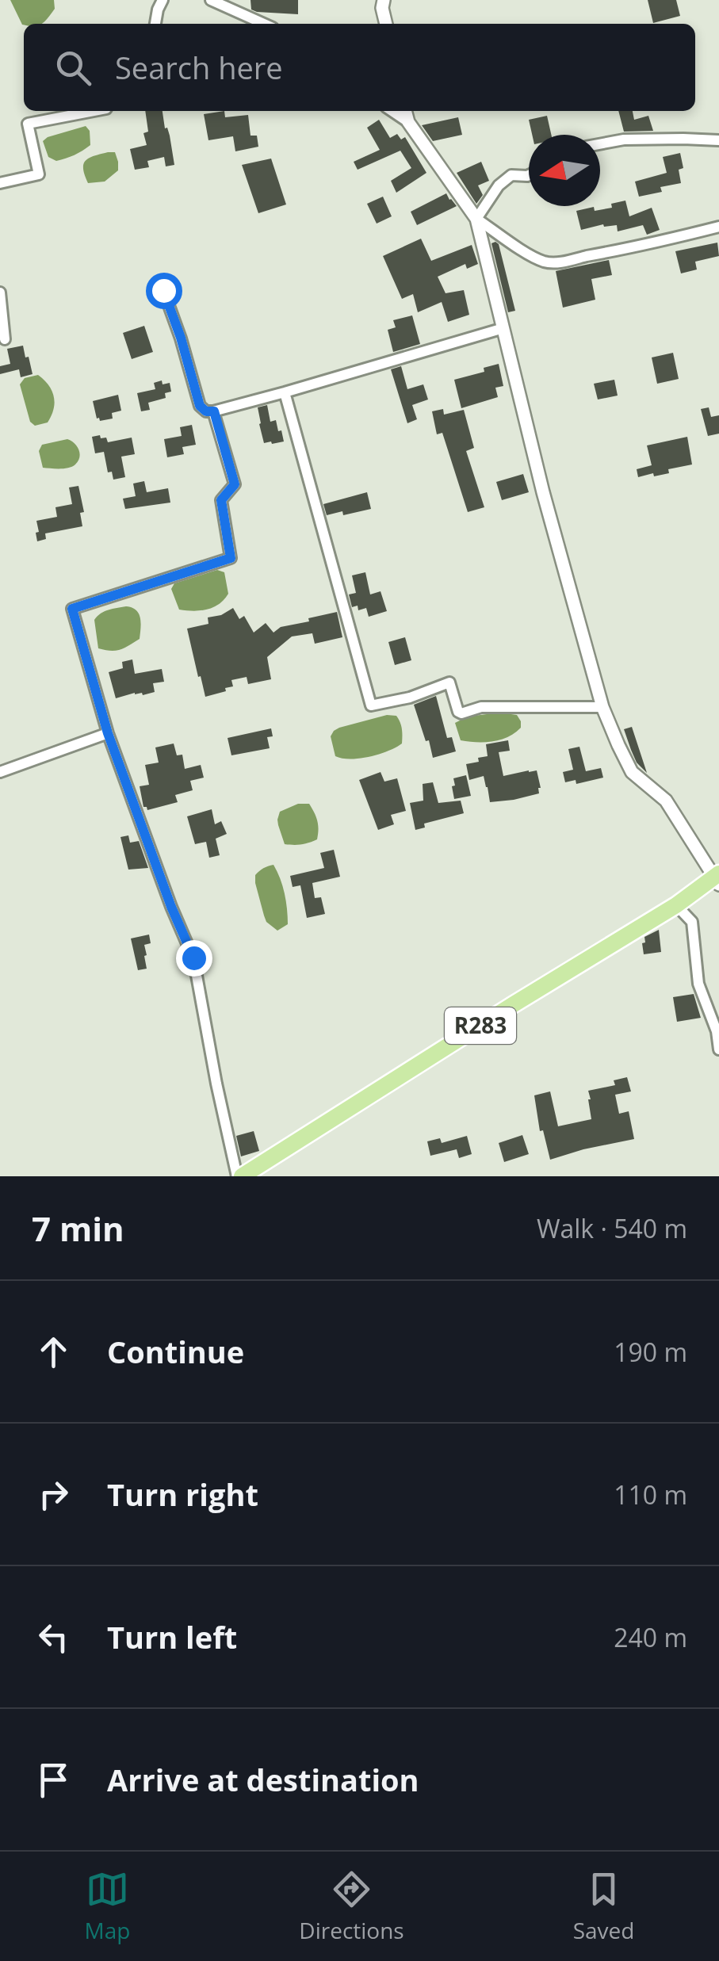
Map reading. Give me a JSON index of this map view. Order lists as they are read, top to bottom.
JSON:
{
  "streets": {
    "main road": ["R283"]
  },
  "north": "left",
  "page": {
    "search": "Search here",
    "heading": ["7 min", "Walk · 540 m"],
    "list": [
      ["Continue", "190 m"],
      ["Turn right", "110 m"],
      ["Turn left", "240 m"],
      "Arrive at destination"
    ],
    "nav": ["Map", "Directions", "Saved"]
  }
}
